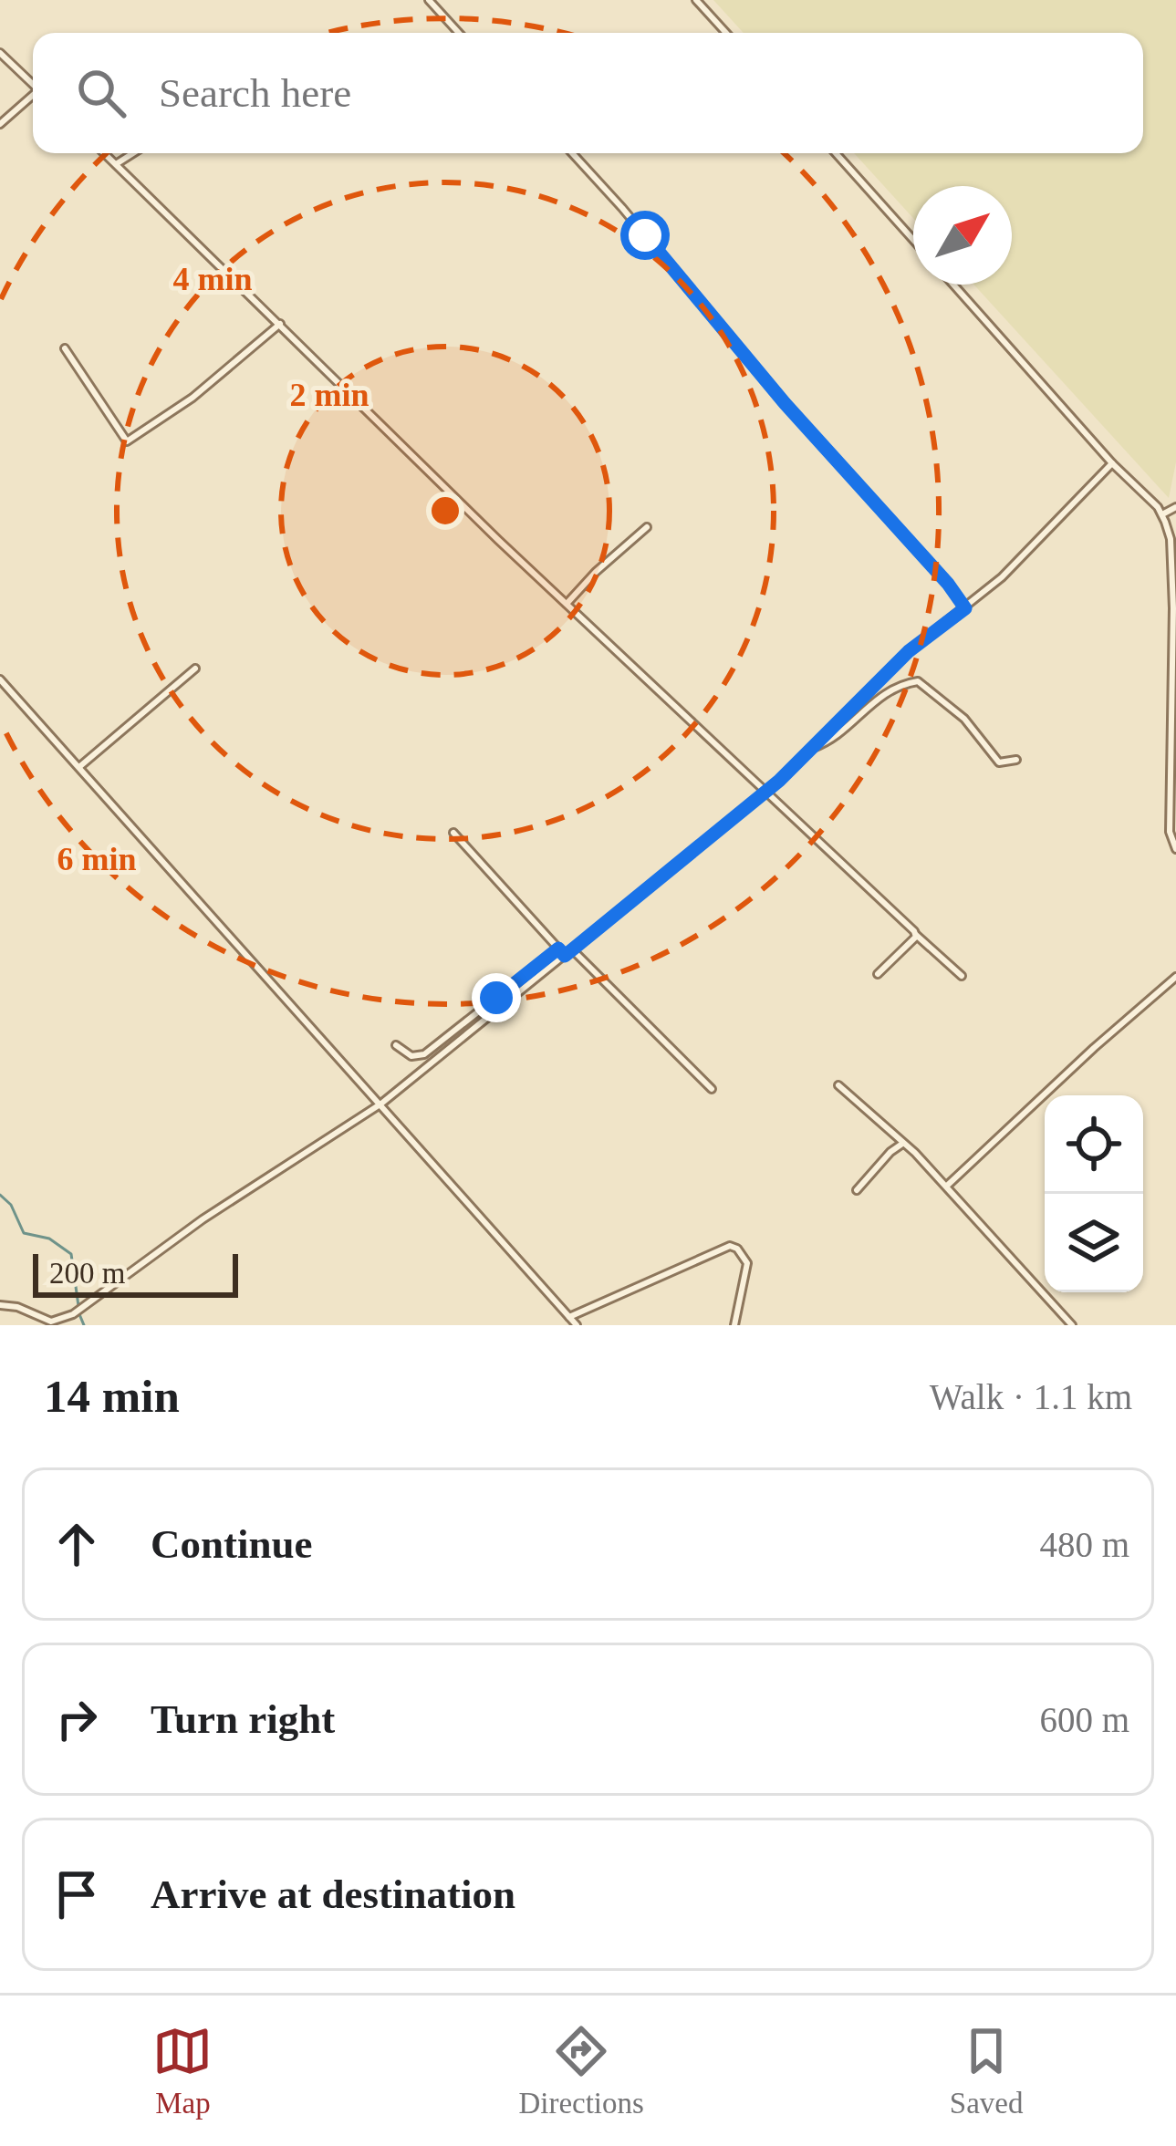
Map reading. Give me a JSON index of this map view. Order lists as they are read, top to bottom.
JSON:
{
  "scale_bar": "200 m",
  "north": "top right",
  "page": {
    "search": "Search here",
    "scale": "200 m",
    "heading": ["14 min", "Walk · 1.1 km"],
    "list": [
      ["Continue", "480 m"],
      ["Turn right", "600 m"],
      "Arrive at destination"
    ],
    "nav": ["Map", "Directions", "Saved"]
  },
  "rings": ["4 min", "2 min", "6 min"]
}
